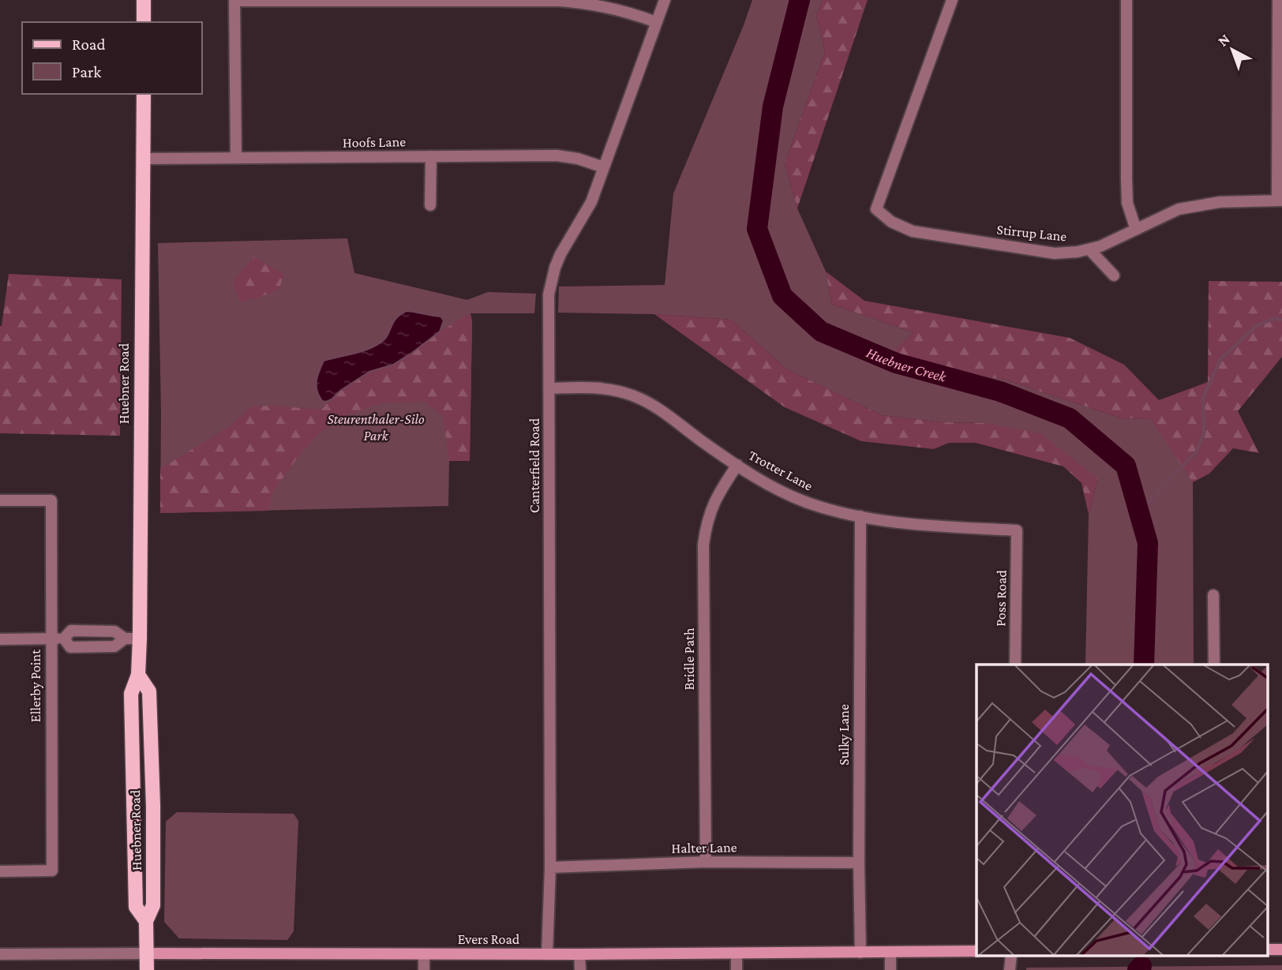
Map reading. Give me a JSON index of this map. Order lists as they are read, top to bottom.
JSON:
{
  "streets": {
    "main road": ["Huebner Road", "Evers Road"],
    "street": [
      "Hoofs Lane",
      "Stirrup Lane",
      "Canterfield Road",
      "Trotter Lane",
      "Poss Road",
      "Bridle Path",
      "Ellerby Point",
      "Sulky Lane",
      "Halter Lane"
    ]
  },
  "crossings": [
    ["Hoofs Lane", "Huebner Road"],
    ["Hoofs Lane", "Canterfield Road"],
    ["Huebner Road", "Evers Road"],
    ["Canterfield Road", "Trotter Lane"],
    ["Canterfield Road", "Halter Lane"],
    ["Canterfield Road", "Evers Road"],
    ["Trotter Lane", "Poss Road"],
    ["Trotter Lane", "Bridle Path"],
    ["Trotter Lane", "Sulky Lane"],
    ["Bridle Path", "Halter Lane"],
    ["Sulky Lane", "Halter Lane"],
    ["Sulky Lane", "Evers Road"]
  ],
  "water": ["Huebner Creek"],
  "parks": ["Steurenthaler-Silo Park"],
  "legend": ["Road", "Park"],
  "north": "top left"
}
